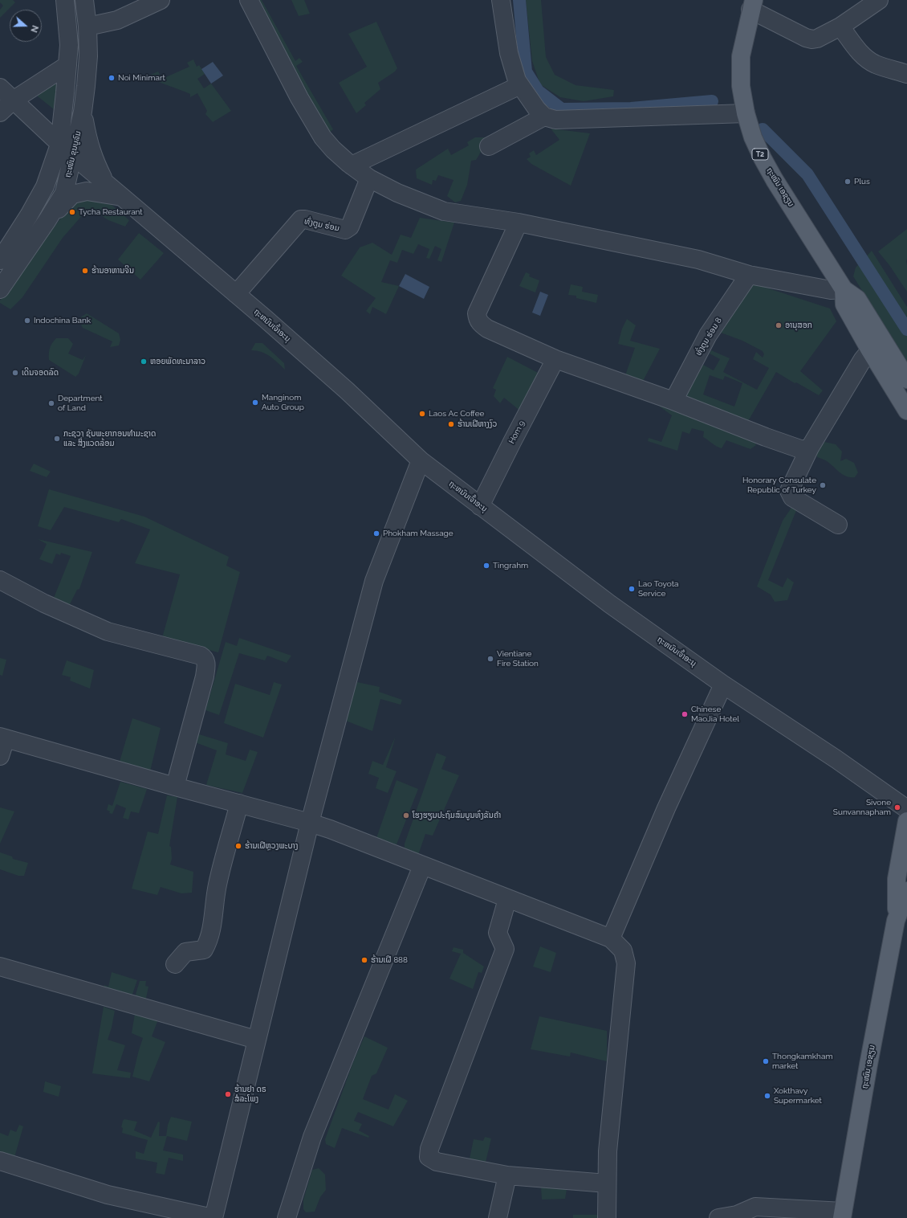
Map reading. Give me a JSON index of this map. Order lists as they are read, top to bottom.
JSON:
{
  "streets": {
    "main road": ["T2", "ຖະໜົນ ເອຊຽນ"],
    "street": [
      "ຖະໜົນ ຂຸນບູລົມ",
      "ທົ່ງຕູມ ຮ່ອມ",
      "ຖະຫນົນເຈົ້າອະນຸ",
      "ທົ່ງຕູມ ຮ່ອມ 8",
      "Hom 9"
    ]
  },
  "crossings": [
    ["ຖະໜົນ ຂຸນບູລົມ", "ຖະຫນົນເຈົ້າອະນຸ"],
    ["ທົ່ງຕູມ ຮ່ອມ", "ຖະຫນົນເຈົ້າອະນຸ"],
    ["ຖະຫນົນເຈົ້າອະນຸ", "Hom 9"]
  ],
  "places": [
    "Noi Minimart",
    "Plus",
    "Tycha Restaurant",
    "ຮ້ານອາຫານຈີນ",
    "Indochina Bank",
    "ອານຸສອກ",
    "ຫອຍພັດທະນາລາວ",
    "ເດີນຈອດລົດ",
    "Manginom Auto Group",
    "Department of Land",
    "Laos Ac Coffee",
    "ຮ້ານເຝີຫາງງົວ",
    "ກະຊວງ ຊັບພະຍາກອນທຳມະຊາດ ແລະ ສິ່ງແວດລ້ອມ",
    "Honorary Consulate Republic of Turkey",
    "Phokham Massage",
    "Tingrahm",
    "Lao Toyota Service",
    "Vientiane Fire Station",
    "Chinese MaoJia Hotel",
    "Sivone Sunvannapham",
    "ໂຮງຮຽນປະຖົມສົມບູນທົ່ງຂັນຄຳ",
    "ຮ້ານເຝີຫຼວງພະບາງ",
    "ຮ້ານເຝີ 888",
    "Thongkamkham market",
    "ຮ້ານຢາ ດຣ ສໍລະໂພງ",
    "Xokthavy Supermarket"
  ],
  "north": "right"
}
